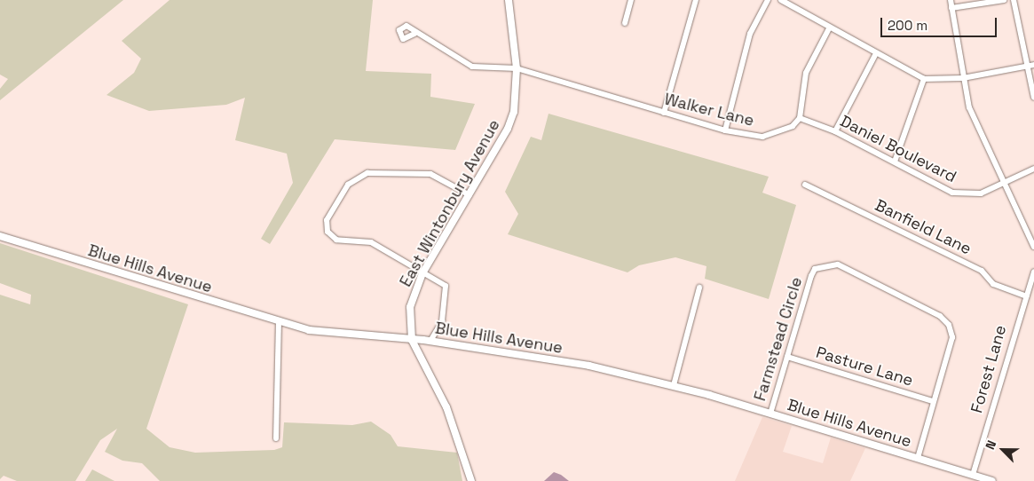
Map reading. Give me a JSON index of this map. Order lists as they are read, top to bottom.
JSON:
{
  "streets": {
    "main road": ["East Wintonbury Avenue", "Blue Hills Avenue"],
    "street": [
      "Walker Lane",
      "Daniel Boulevard",
      "Banfield Lane",
      "Farmstead Circle",
      "Pasture Lane",
      "Forest Lane"
    ]
  },
  "crossings": [
    ["Walker Lane", "Daniel Boulevard"],
    ["Walker Lane", "East Wintonbury Avenue"],
    ["East Wintonbury Avenue", "Blue Hills Avenue"],
    ["Banfield Lane", "Forest Lane"],
    ["Blue Hills Avenue", "Farmstead Circle"],
    ["Blue Hills Avenue", "Forest Lane"],
    ["Farmstead Circle", "Pasture Lane"]
  ],
  "scale_bar": "200 m",
  "north": "top left"
}
